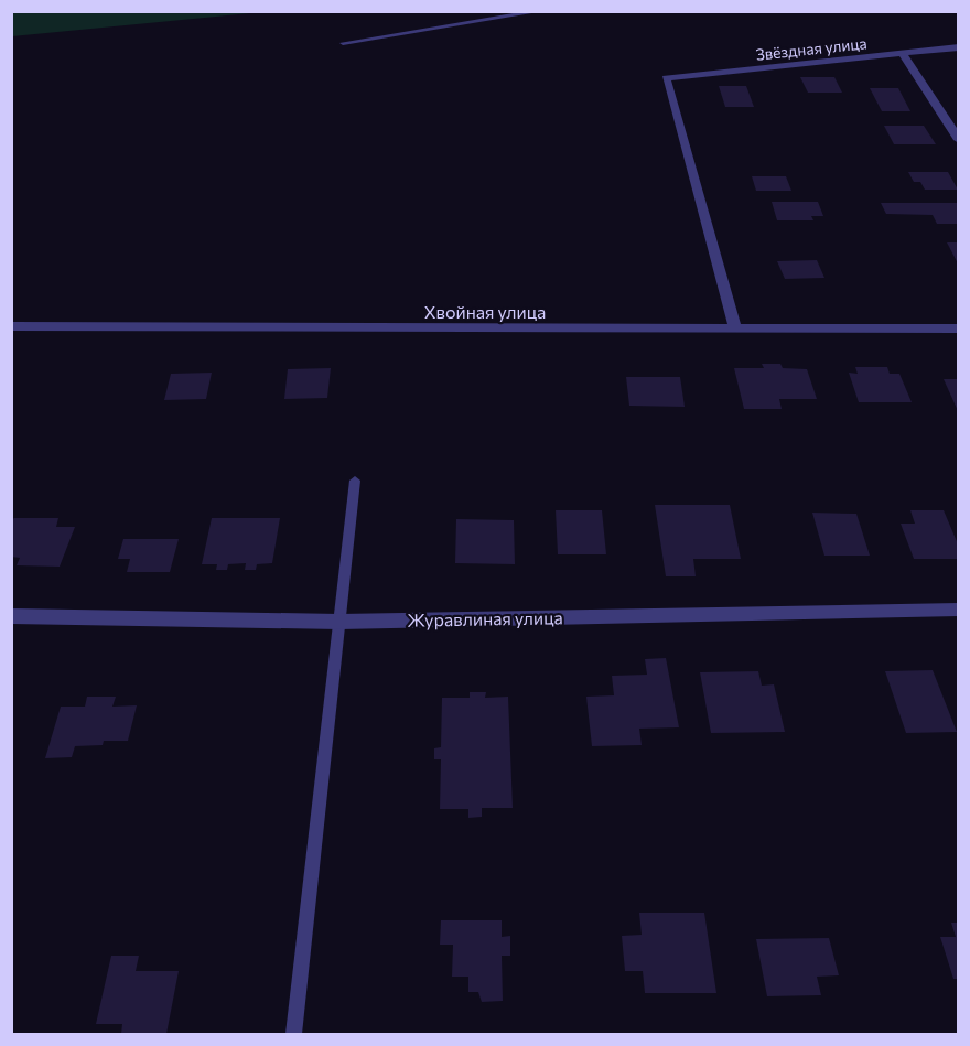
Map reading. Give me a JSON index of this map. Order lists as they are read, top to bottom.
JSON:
{
  "streets": {
    "street": ["Звёздная улица", "Хвойная улица", "Журавлиная улица"]
  },
  "crossings": [
    ["Звёздная улица", "Хвойная улица"]
  ]
}
